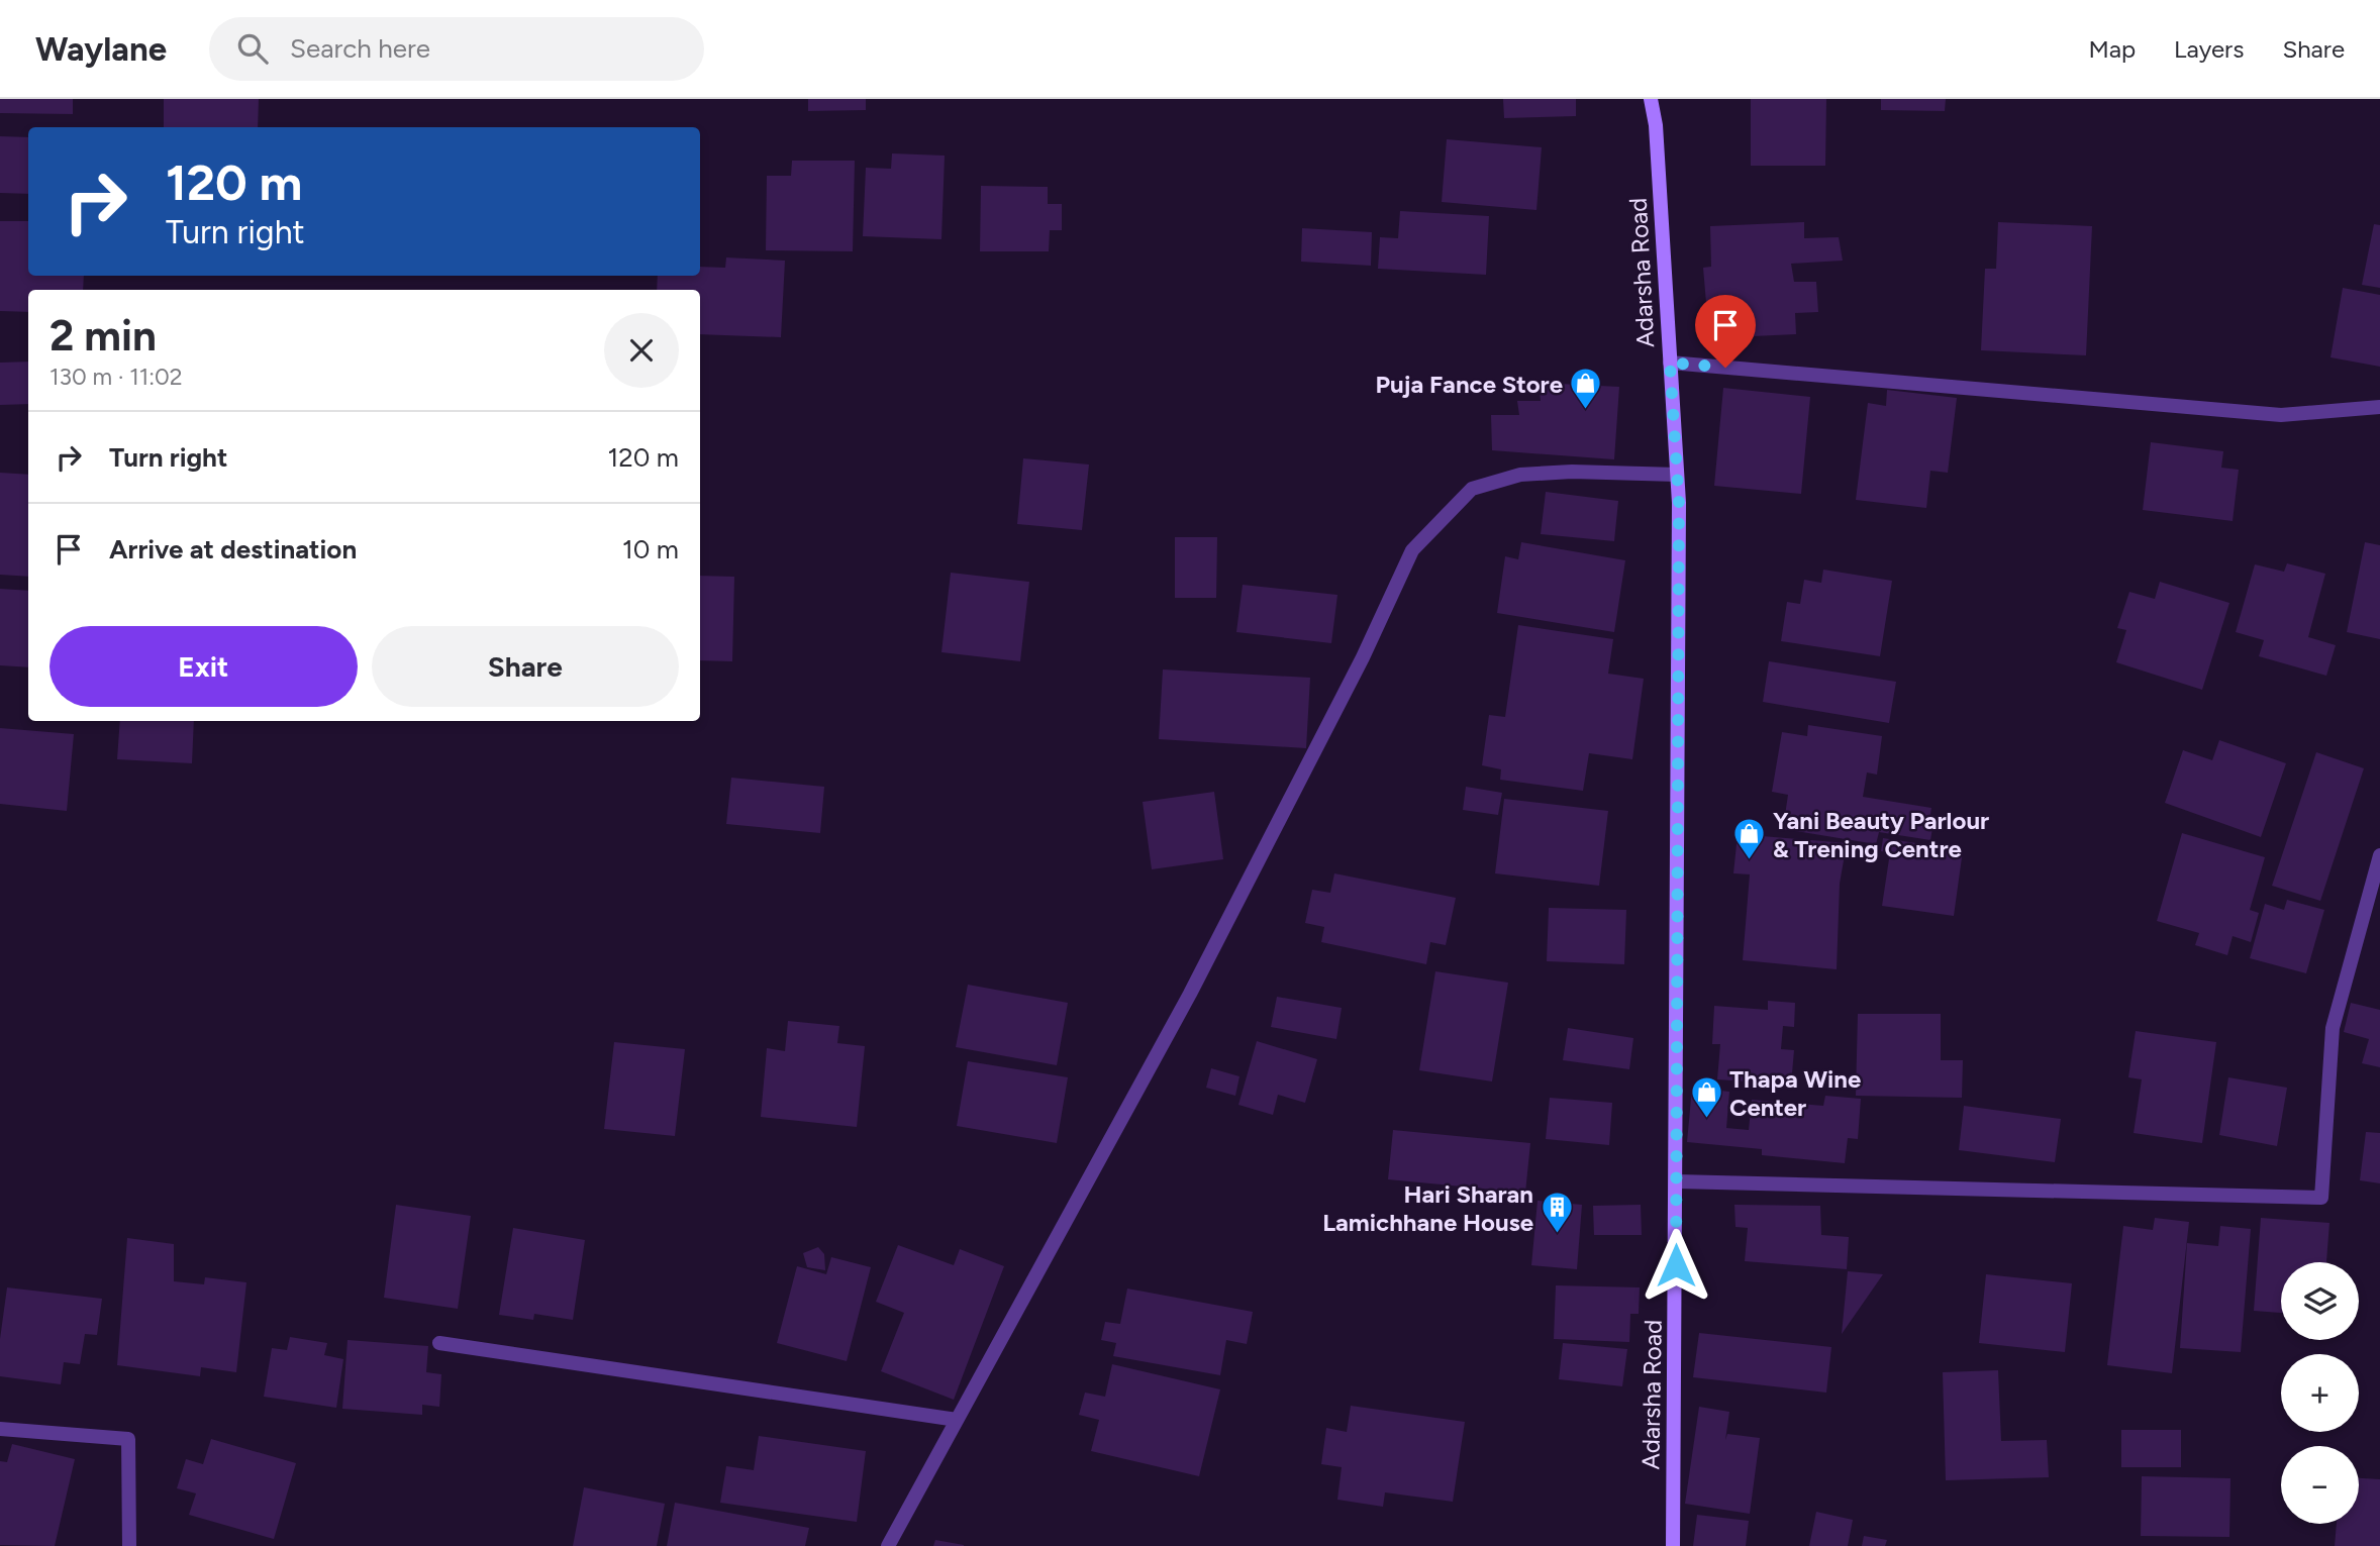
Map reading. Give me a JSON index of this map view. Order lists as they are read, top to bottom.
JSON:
{
  "streets": {
    "main road": ["Adarsha Road"]
  },
  "places": {
    "shop": ["Puja Fance Store", "Yani Beauty Parlour & Trening Centre", "Thapa Wine Center"],
    "building": ["Hari Sharan Lamichhane House"]
  },
  "page": {
    "header": "Waylane",
    "search": "Search here",
    "nav": ["Map", "Layers", "Share"],
    "turn": ["120 m", "Turn right"],
    "heading": ["2 min", "130 m · 11:02"],
    "list": [
      {
        "name": "Turn right",
        "value": "120 m"
      },
      {
        "name": "Arrive at destination",
        "value": "10 m"
      }
    ],
    "buttons": ["Exit", "Share"],
    "map_buttons": ["+", "−"]
  }
}
